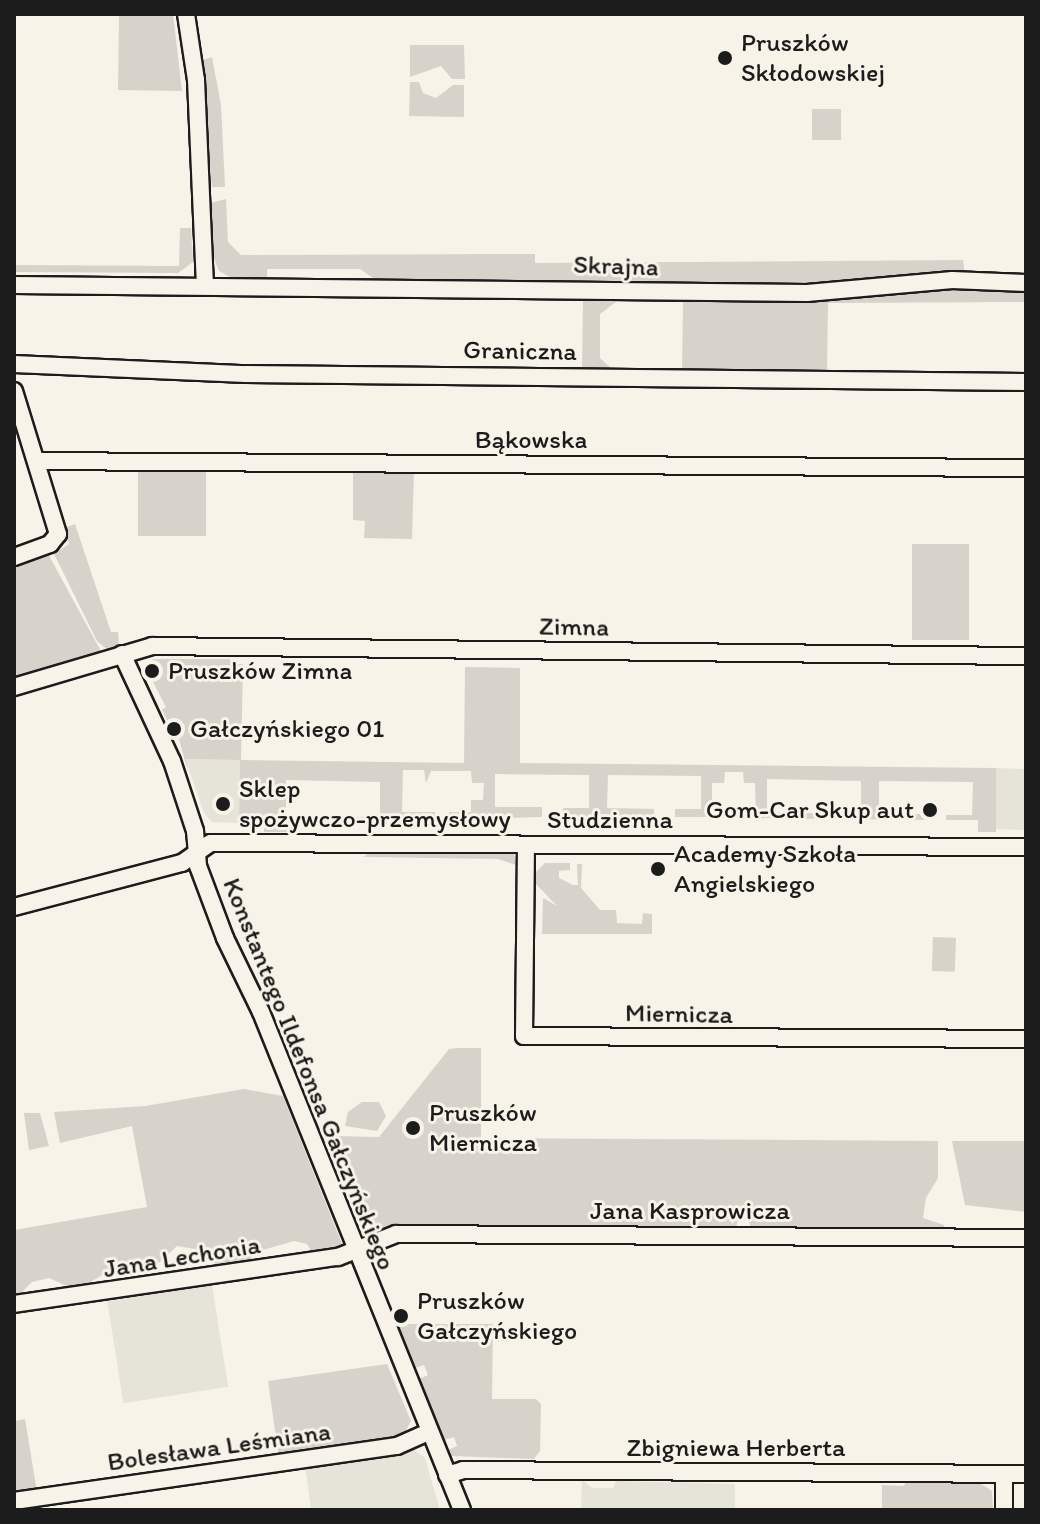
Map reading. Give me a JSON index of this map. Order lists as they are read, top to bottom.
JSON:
{
  "streets": {
    "street": [
      "Skrajna",
      "Graniczna",
      "Bąkowska",
      "Zimna",
      "Studzienna",
      "Miernicza",
      "Konstantego Ildefonsa Gałczyńskiego",
      "Jana Kasprowicza",
      "Jana Lechonia",
      "Bolesława Leśmiana",
      "Zbigniewa Herberta"
    ]
  },
  "crossings": [
    ["Zimna", "Konstantego Ildefonsa Gałczyńskiego"],
    ["Studzienna", "Miernicza"],
    ["Studzienna", "Konstantego Ildefonsa Gałczyńskiego"],
    ["Konstantego Ildefonsa Gałczyńskiego", "Jana Kasprowicza"],
    ["Konstantego Ildefonsa Gałczyńskiego", "Jana Lechonia"],
    ["Konstantego Ildefonsa Gałczyńskiego", "Bolesława Leśmiana"],
    ["Konstantego Ildefonsa Gałczyńskiego", "Zbigniewa Herberta"],
    ["Jana Kasprowicza", "Jana Lechonia"]
  ],
  "places": [
    "Pruszków Skłodowskiej",
    "Pruszków Zimna",
    "Gałczyńskiego 01",
    "Sklep spożywczo-przemysłowy",
    "Gom-Car Skup aut",
    "Academy Szkoła Angielskiego",
    "Pruszków Miernicza",
    "Pruszków Gałczyńskiego"
  ]
}
